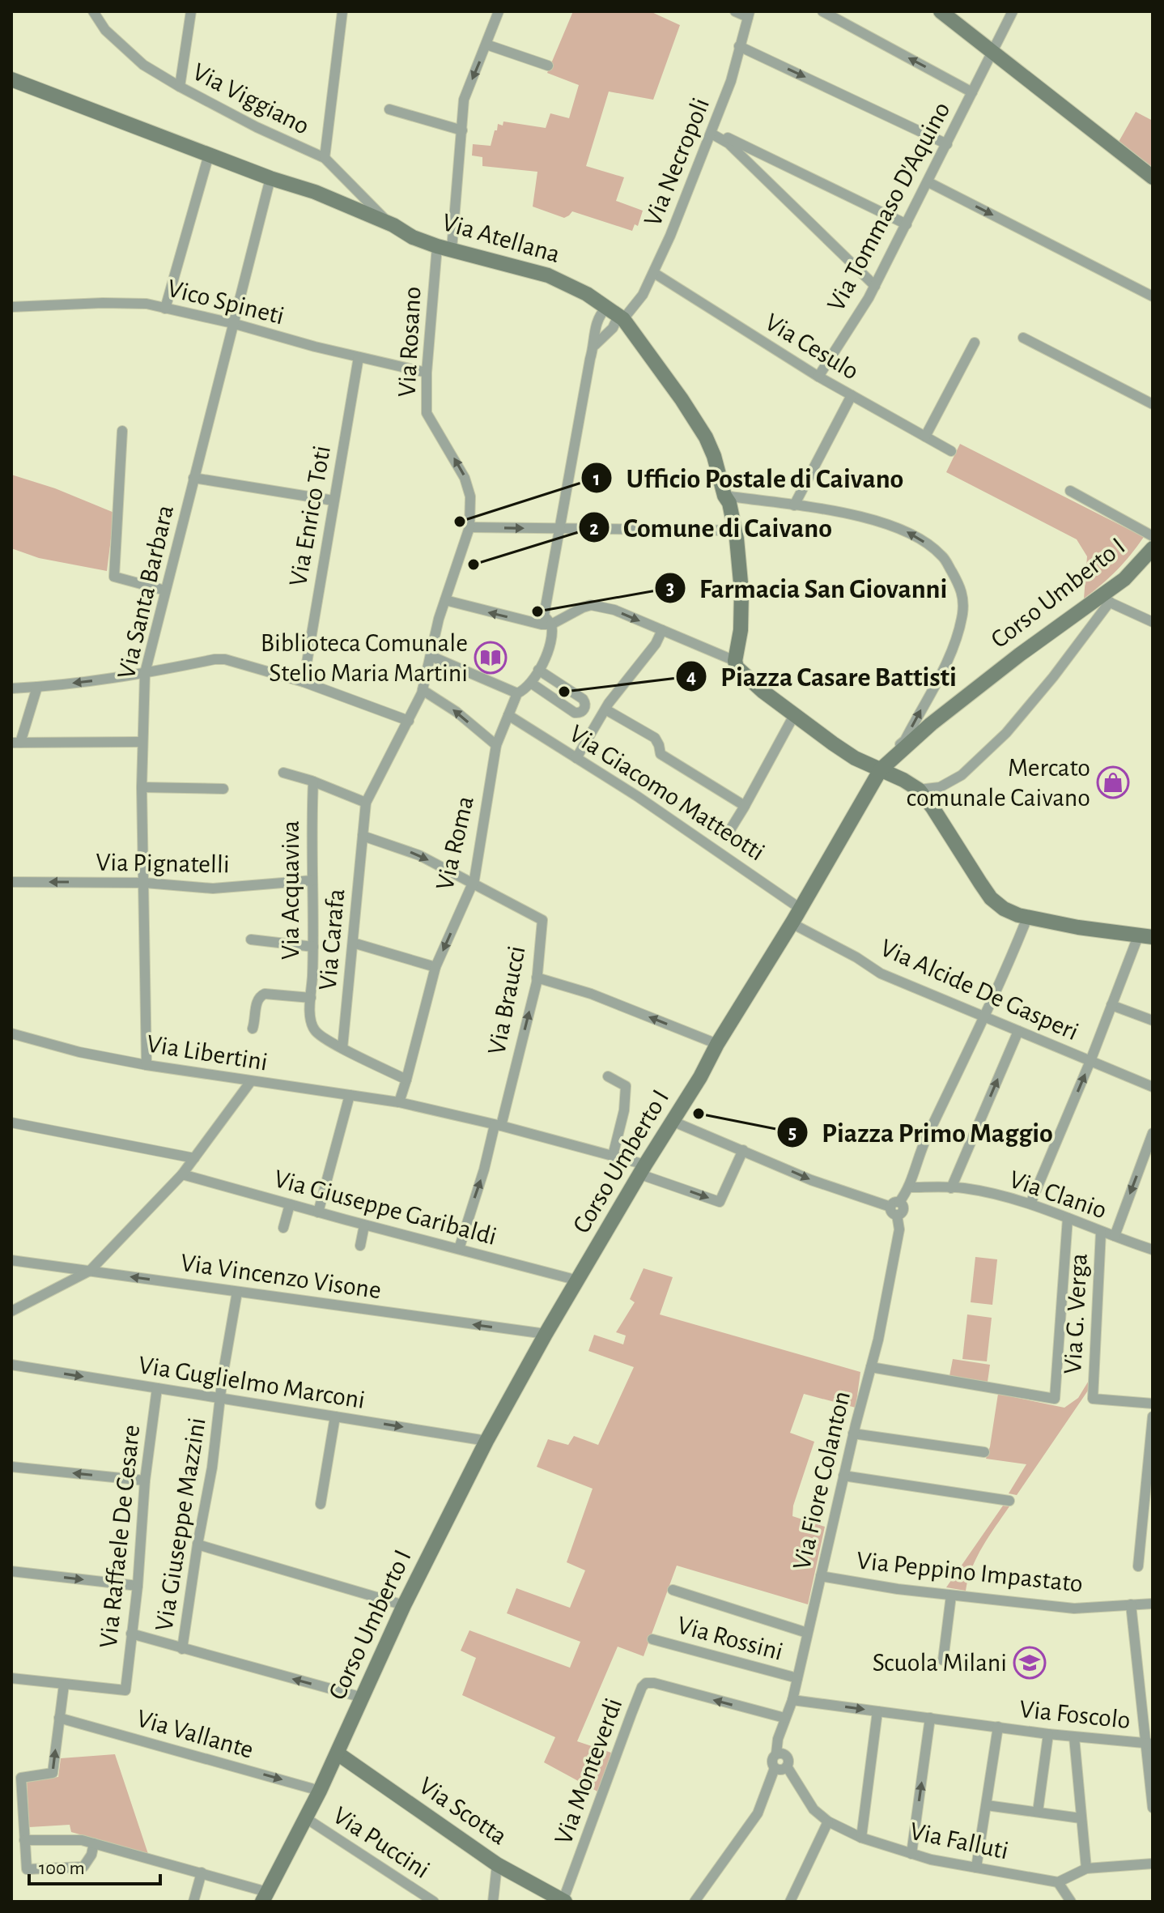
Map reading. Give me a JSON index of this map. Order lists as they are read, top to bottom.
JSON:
{
  "streets": {
    "main road": ["Via Atellana", "Corso Umberto I", "Via Scotta"],
    "street": [
      "Via Viggiano",
      "Via Necropoli",
      "Via Tommaso D'Aquino",
      "Vico Spineti",
      "Via Rosano",
      "Via Cesulo",
      "Via Enrico Toti",
      "Via Santa Barbara",
      "Via Giacomo Matteotti",
      "Via Roma",
      "Via Pignatelli",
      "Via Acquaviva",
      "Via Carafa",
      "Via Alcide De Gasperi",
      "Via Braucci",
      "Via Libertini",
      "Via Clanio",
      "Via Giuseppe Garibaldi",
      "Via Vincenzo Visone",
      "Via G. Verga",
      "Via Guglielmo Marconi",
      "Via Fiore Colanton",
      "Via Giuseppe Mazzini",
      "Via Raffaele De Cesare",
      "Via Peppino Impastato",
      "Via Rossini",
      "Via Foscolo",
      "Via Vallante",
      "Via Monteverdi",
      "Via Falluti",
      "Via Puccini"
    ]
  },
  "crossings": [
    ["Via Viggiano", "Via Atellana"],
    ["Via Necropoli", "Via Atellana"],
    ["Via Necropoli", "Via Cesulo"],
    ["Via Tommaso D'Aquino", "Via Cesulo"],
    ["Via Atellana", "Via Rosano"],
    ["Via Atellana", "Via Santa Barbara"],
    ["Vico Spineti", "Via Rosano"],
    ["Vico Spineti", "Via Enrico Toti"],
    ["Vico Spineti", "Via Santa Barbara"],
    ["Via Rosano", "Via Carafa"],
    ["Via Santa Barbara", "Via Pignatelli"],
    ["Via Santa Barbara", "Via Libertini"],
    ["Corso Umberto I", "Via Giacomo Matteotti"],
    ["Corso Umberto I", "Via Alcide De Gasperi"],
    ["Corso Umberto I", "Via Libertini"],
    ["Corso Umberto I", "Via Giuseppe Garibaldi"],
    ["Corso Umberto I", "Via Vincenzo Visone"],
    ["Corso Umberto I", "Via Guglielmo Marconi"],
    ["Corso Umberto I", "Via Vallante"],
    ["Corso Umberto I", "Via Scotta"],
    ["Corso Umberto I", "Via Puccini"],
    ["Via Giacomo Matteotti", "Via Roma"],
    ["Via Roma", "Via Braucci"],
    ["Via Roma", "Via Libertini"],
    ["Via Pignatelli", "Via Acquaviva"],
    ["Via Acquaviva", "Via Carafa"],
    ["Via Braucci", "Via Libertini"],
    ["Via Braucci", "Via Giuseppe Garibaldi"],
    ["Via Clanio", "Via G. Verga"],
    ["Via Vincenzo Visone", "Via Giuseppe Mazzini"],
    ["Via Guglielmo Marconi", "Via Giuseppe Mazzini"],
    ["Via Guglielmo Marconi", "Via Raffaele De Cesare"],
    ["Via Fiore Colanton", "Via Peppino Impastato"],
    ["Via Fiore Colanton", "Via Rossini"],
    ["Via Fiore Colanton", "Via Foscolo"],
    ["Via Fiore Colanton", "Via Monteverdi"],
    ["Via Fiore Colanton", "Via Falluti"],
    ["Via Monteverdi", "Via Scotta"]
  ],
  "one_way": [
    "Via Pignatelli",
    "Via Braucci",
    "Via Vincenzo Visone",
    "Via Guglielmo Marconi",
    "Via Vallante"
  ],
  "places": {
    "other": [
      "Ufficio Postale di Caivano",
      "Comune di Caivano",
      "Farmacia San Giovanni",
      "Piazza Casare Battisti",
      "Piazza Primo Maggio"
    ],
    "library": ["Biblioteca Comunale Stelio Maria Martini"],
    "shop": ["Mercato comunale Caivano"],
    "school or university": ["Scuola Milani"]
  },
  "scale_bar": "100 m"
}
